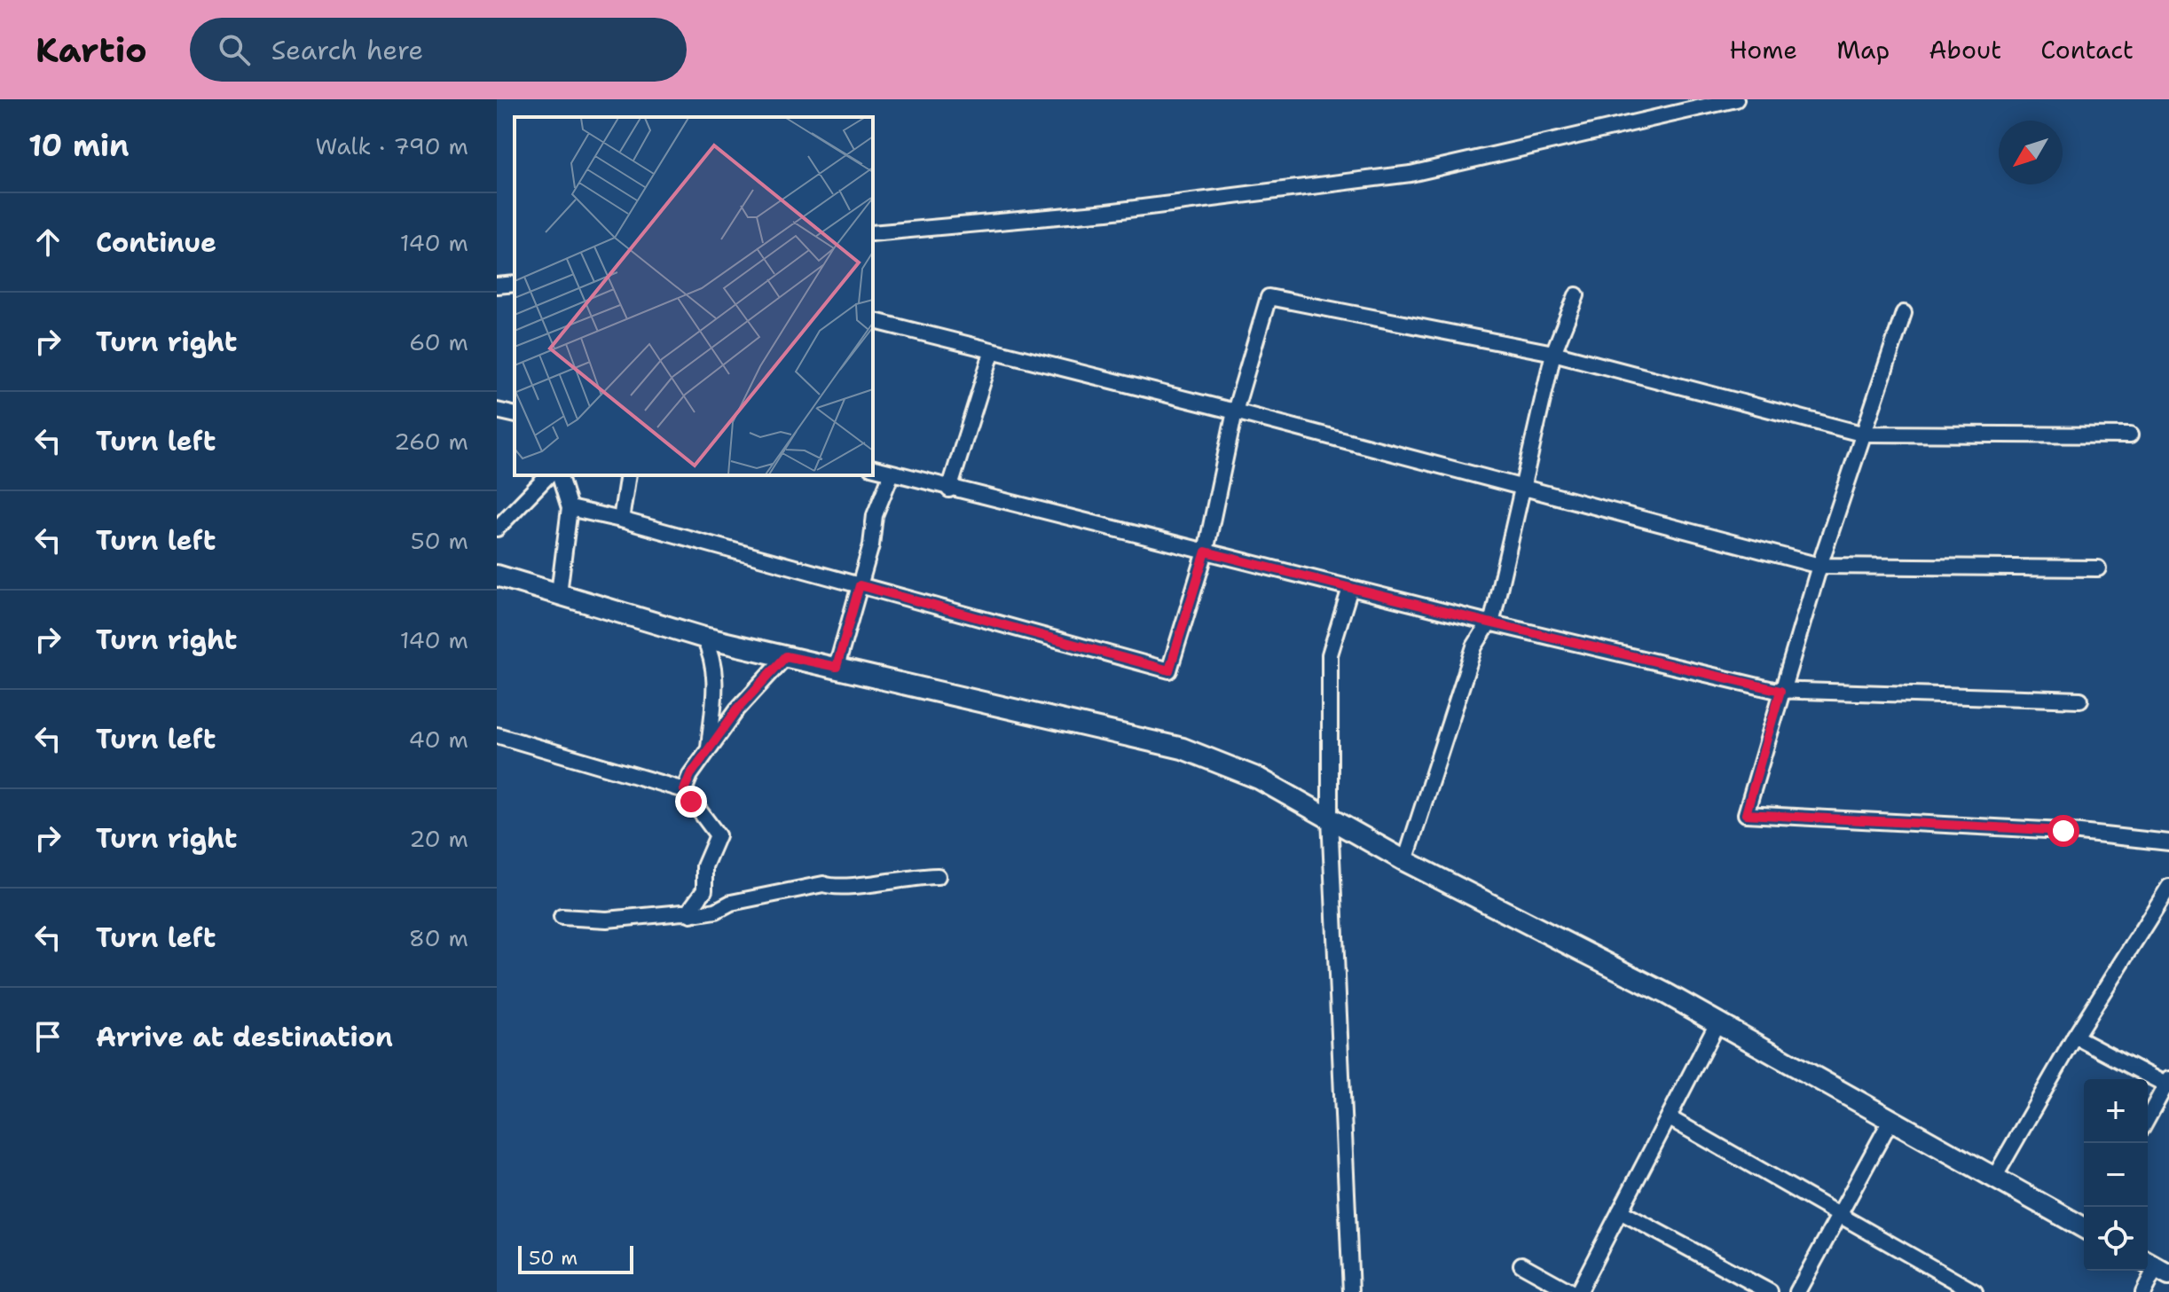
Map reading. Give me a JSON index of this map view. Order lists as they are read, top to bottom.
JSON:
{
  "scale_bar": "50 m",
  "north": "bottom left",
  "page": {
    "header": "Kartio",
    "search": "Search here",
    "nav": [
      "Home",
      "Map",
      "About",
      "Contact"
    ],
    "heading": ["10 min", "Walk · 790 m"],
    "list": [
      ["Continue", "140 m"],
      ["Turn right", "60 m"],
      ["Turn left", "260 m"],
      ["Turn left", "50 m"],
      ["Turn right", "140 m"],
      ["Turn left", "40 m"],
      ["Turn right", "20 m"],
      ["Turn left", "80 m"],
      "Arrive at destination"
    ],
    "map_buttons": ["+", "−"],
    "scale": "50 m"
  }
}
